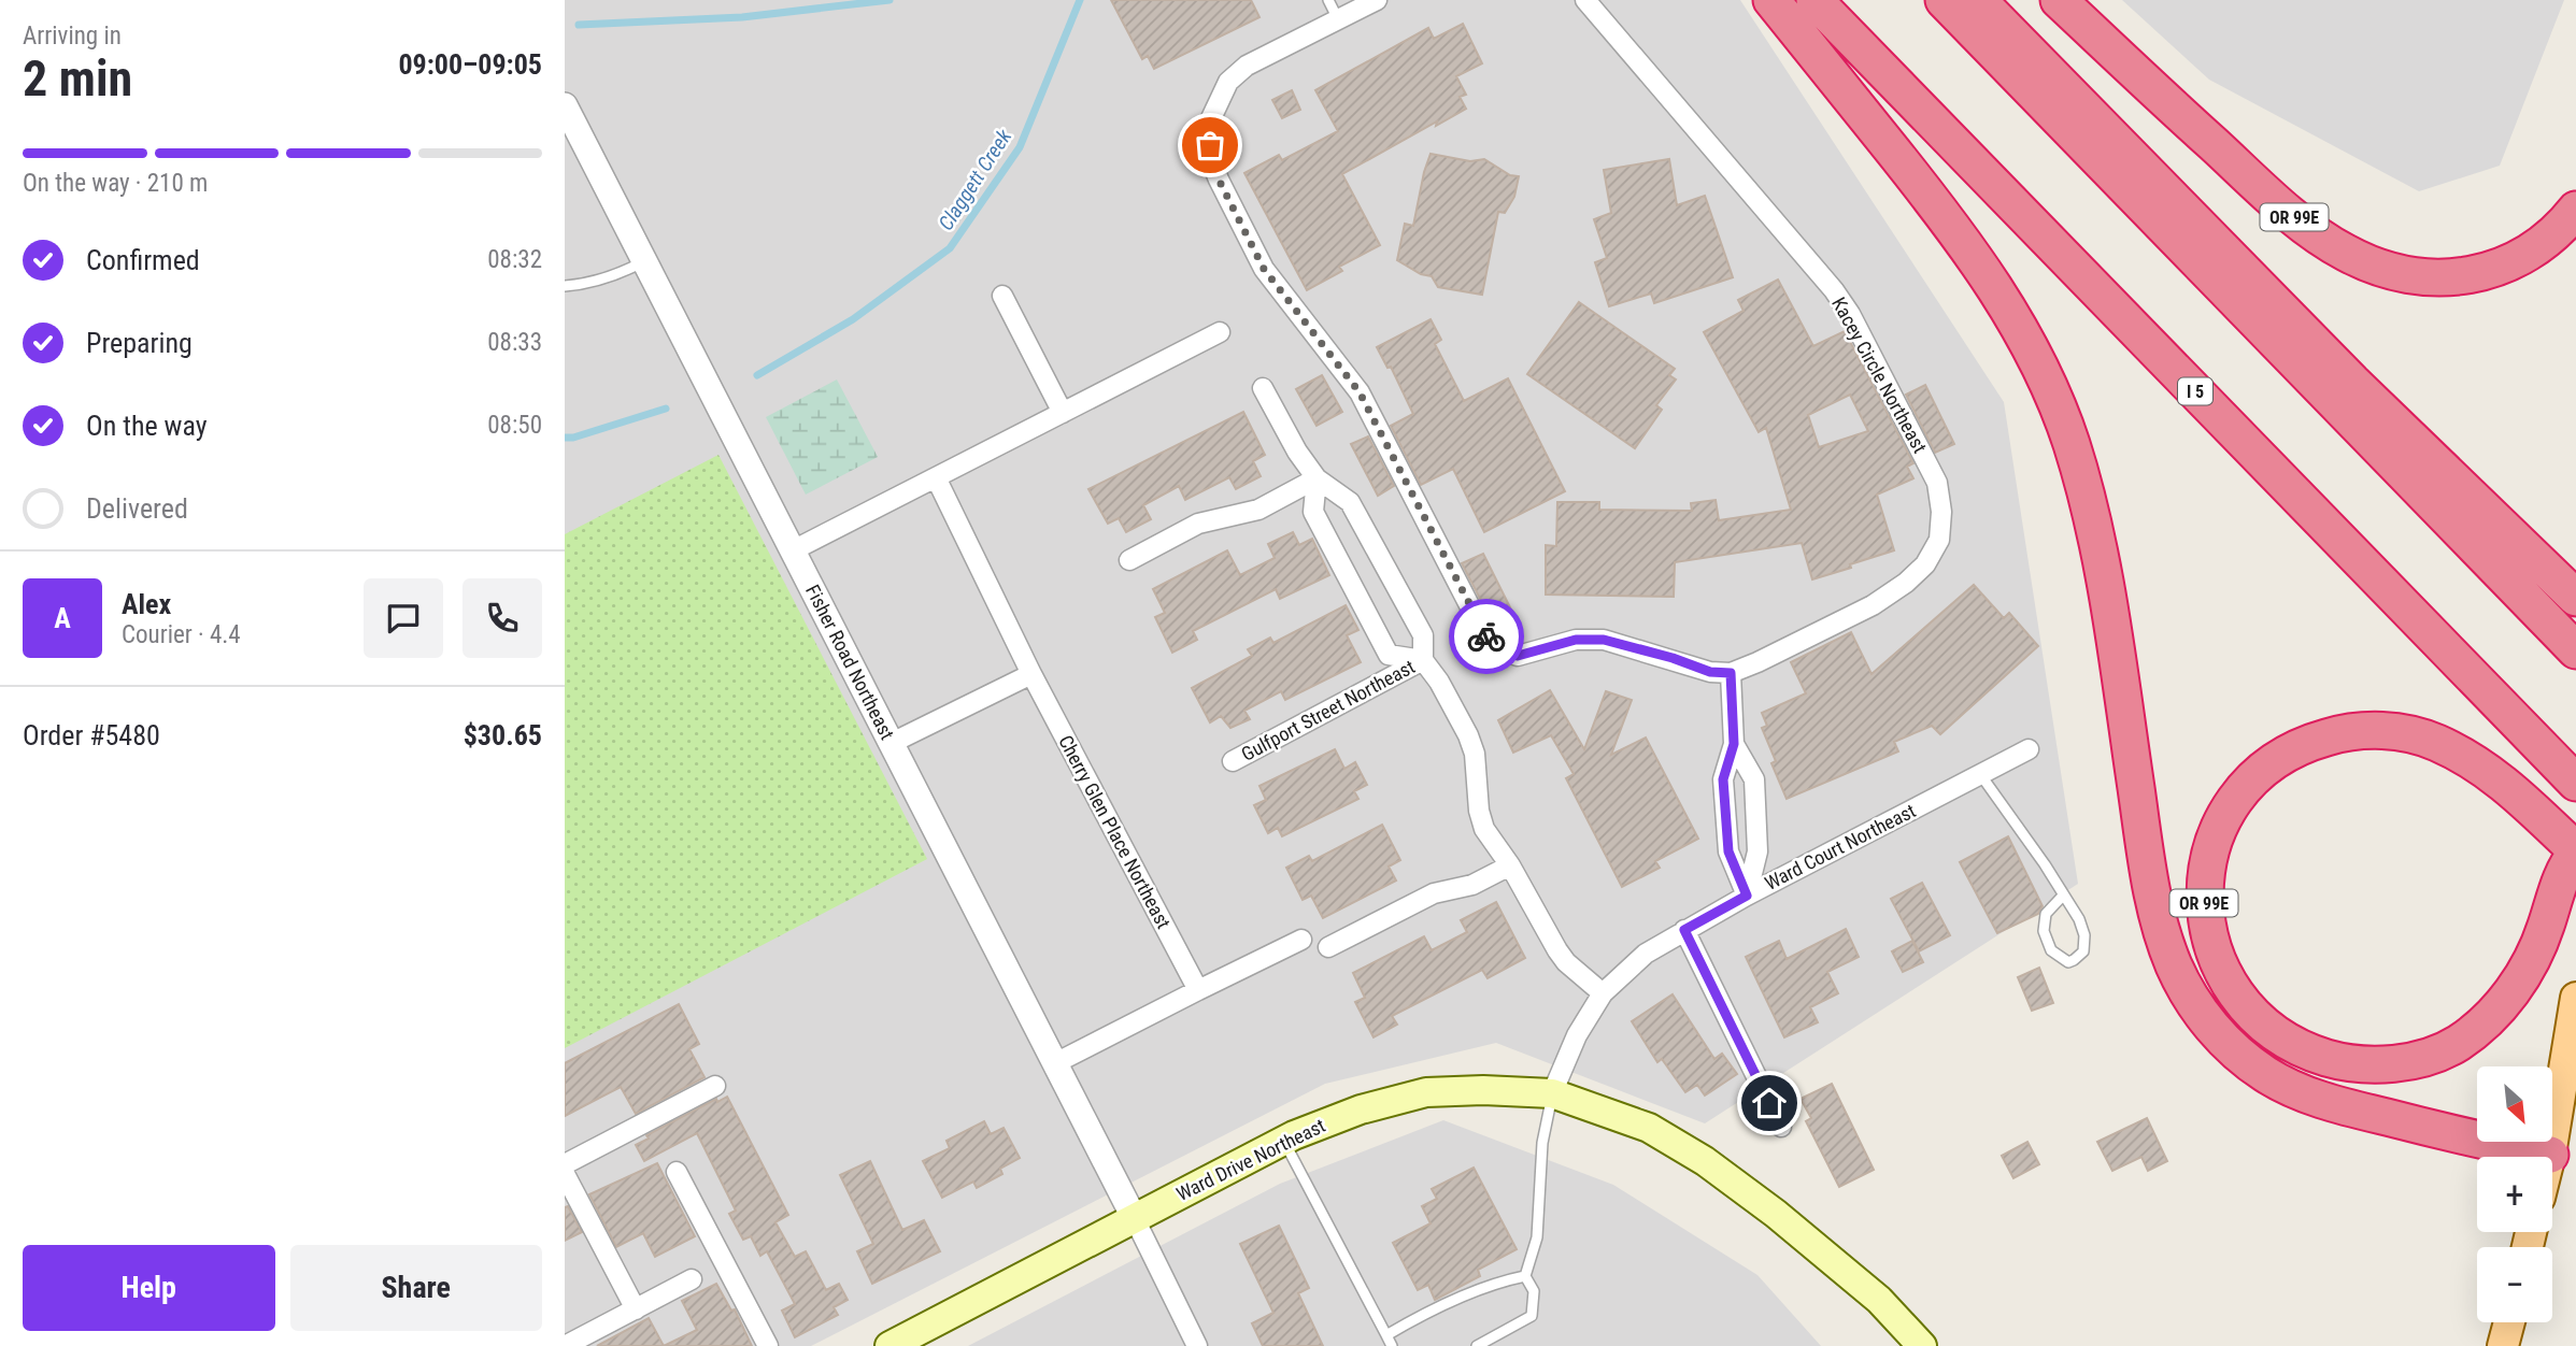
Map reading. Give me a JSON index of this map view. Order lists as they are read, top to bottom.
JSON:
{
  "streets": {
    "highway": ["OR 99E", "I 5"],
    "main road": ["Ward Drive Northeast"],
    "street": [
      "Kacey Circle Northeast",
      "Fisher Road Northeast",
      "Gulfport Street Northeast",
      "Cherry Glen Place Northeast",
      "Ward Court Northeast"
    ]
  },
  "crossings": [
    ["Fisher Road Northeast", "Ward Drive Northeast"],
    ["Ward Court Northeast", "Ward Drive Northeast"]
  ],
  "water": ["Claggett Creek"],
  "north": "bottom right",
  "page": {
    "heading": ["2 min", "Arriving in", "09:00–09:05"],
    "panel": [
      "Alex",
      "Courier · 4.4",
      "Order #5480",
      "$30.65"
    ],
    "bar": "On the way · 210 m",
    "list": [
      ["Confirmed", "08:32"],
      ["Preparing", "08:33"],
      ["On the way", "08:50"],
      "Delivered"
    ],
    "round": "A",
    "map_buttons": ["+", "−"],
    "buttons": ["Help", "Share"]
  }
}
